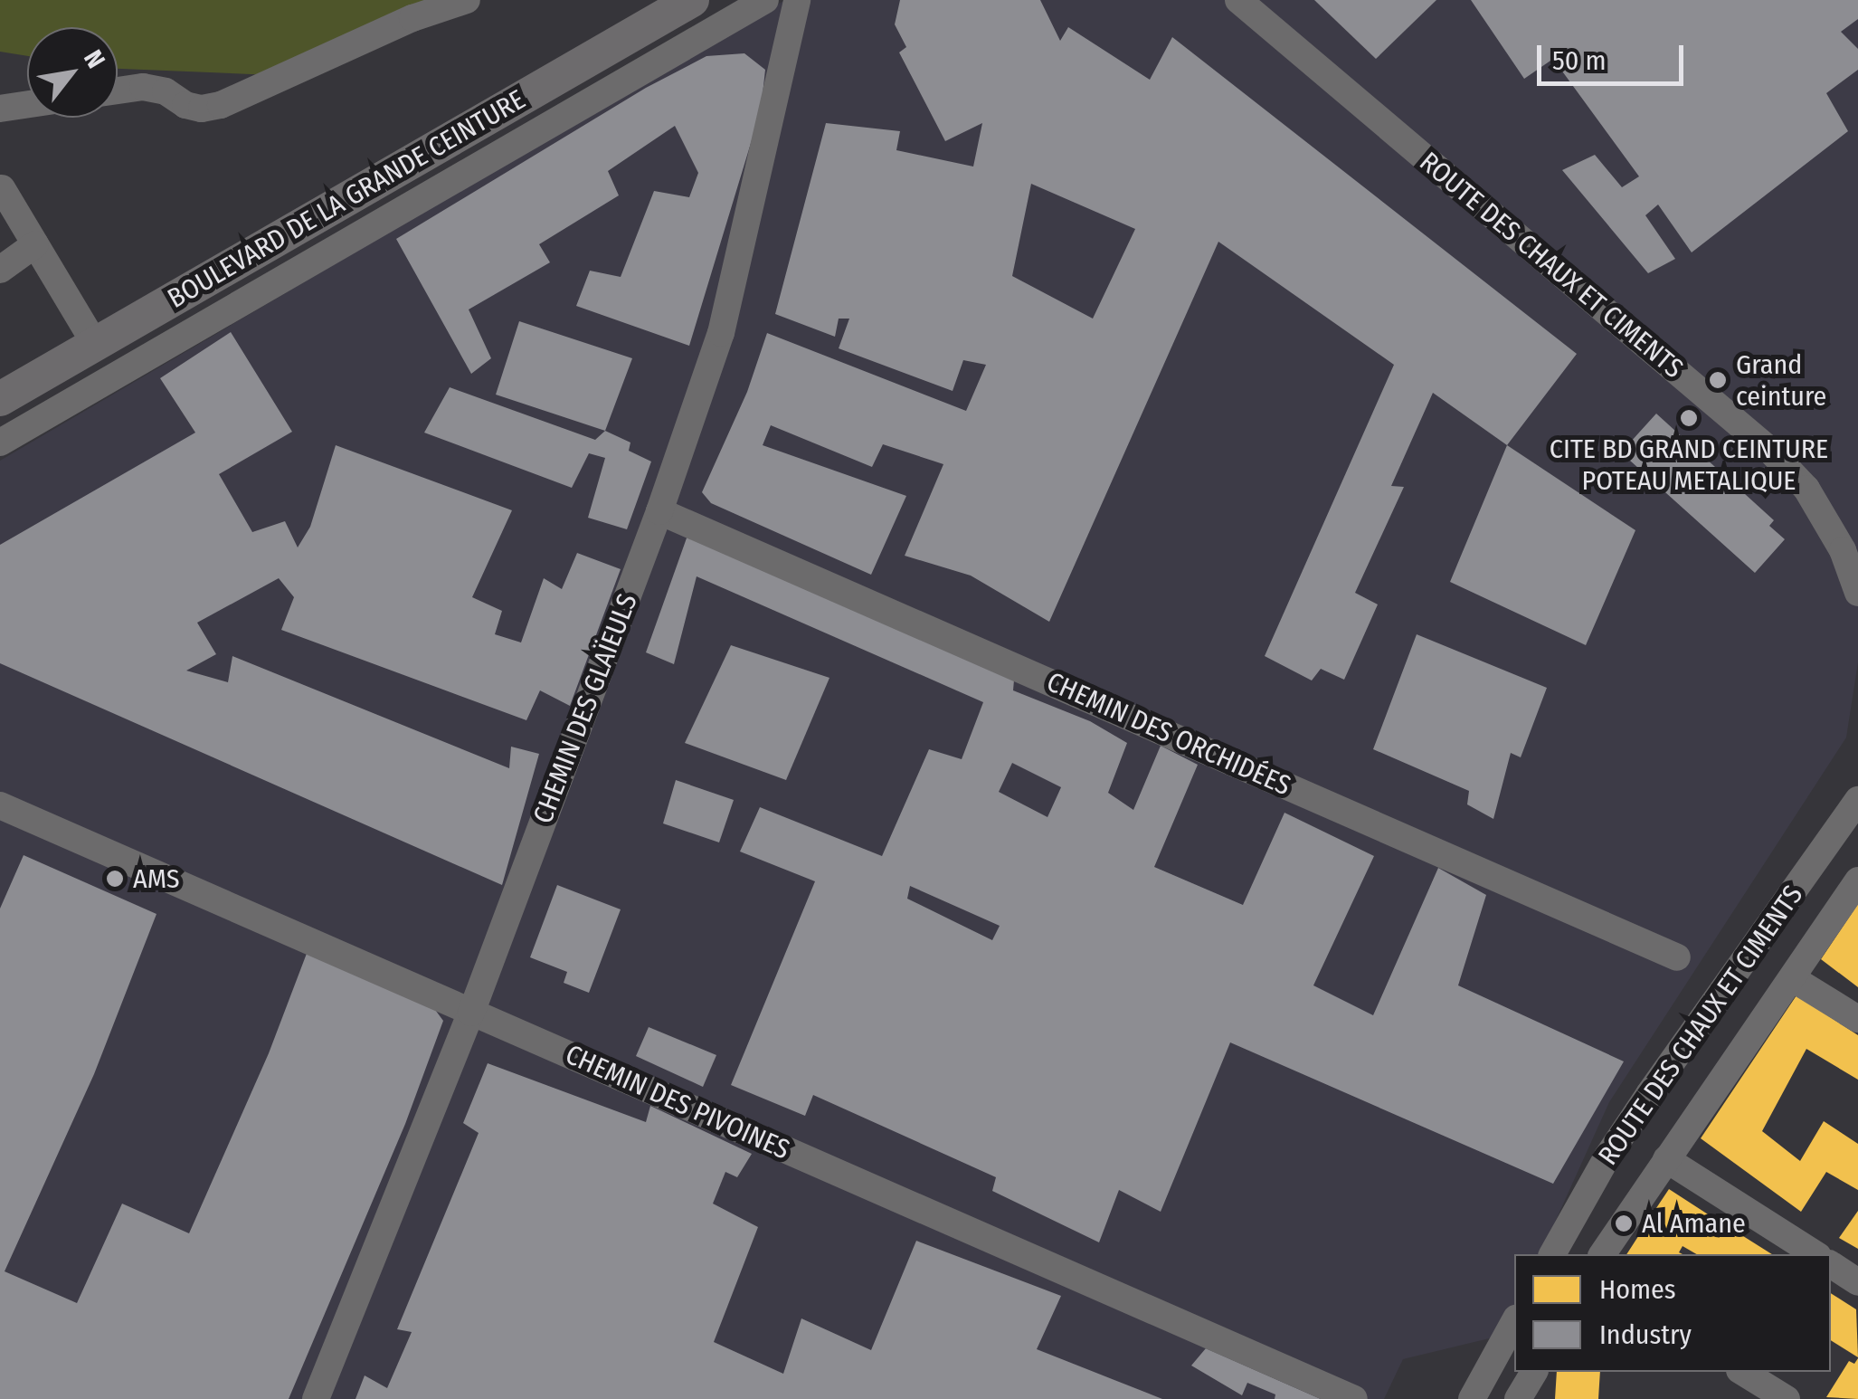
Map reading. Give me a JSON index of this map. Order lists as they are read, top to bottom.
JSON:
{
  "streets": {
    "main road": ["BOULEVARD DE LA GRANDE CEINTURE"],
    "street": [
      "ROUTE DES CHAUX ET CIMENTS",
      "CHEMIN DES GLAÏEULS",
      "CHEMIN DES ORCHIDÉES",
      "CHEMIN DES PIVOINES"
    ]
  },
  "crossings": [
    ["CHEMIN DES GLAÏEULS", "CHEMIN DES ORCHIDÉES"],
    ["CHEMIN DES GLAÏEULS", "CHEMIN DES PIVOINES"]
  ],
  "places": [
    "Grand ceinture",
    "CITE BD GRAND CEINTURE POTEAU METALIQUE",
    "AMS",
    "Al Amane"
  ],
  "legend": ["Homes", "Industry"],
  "scale_bar": "50 m",
  "north": "top right"
}
